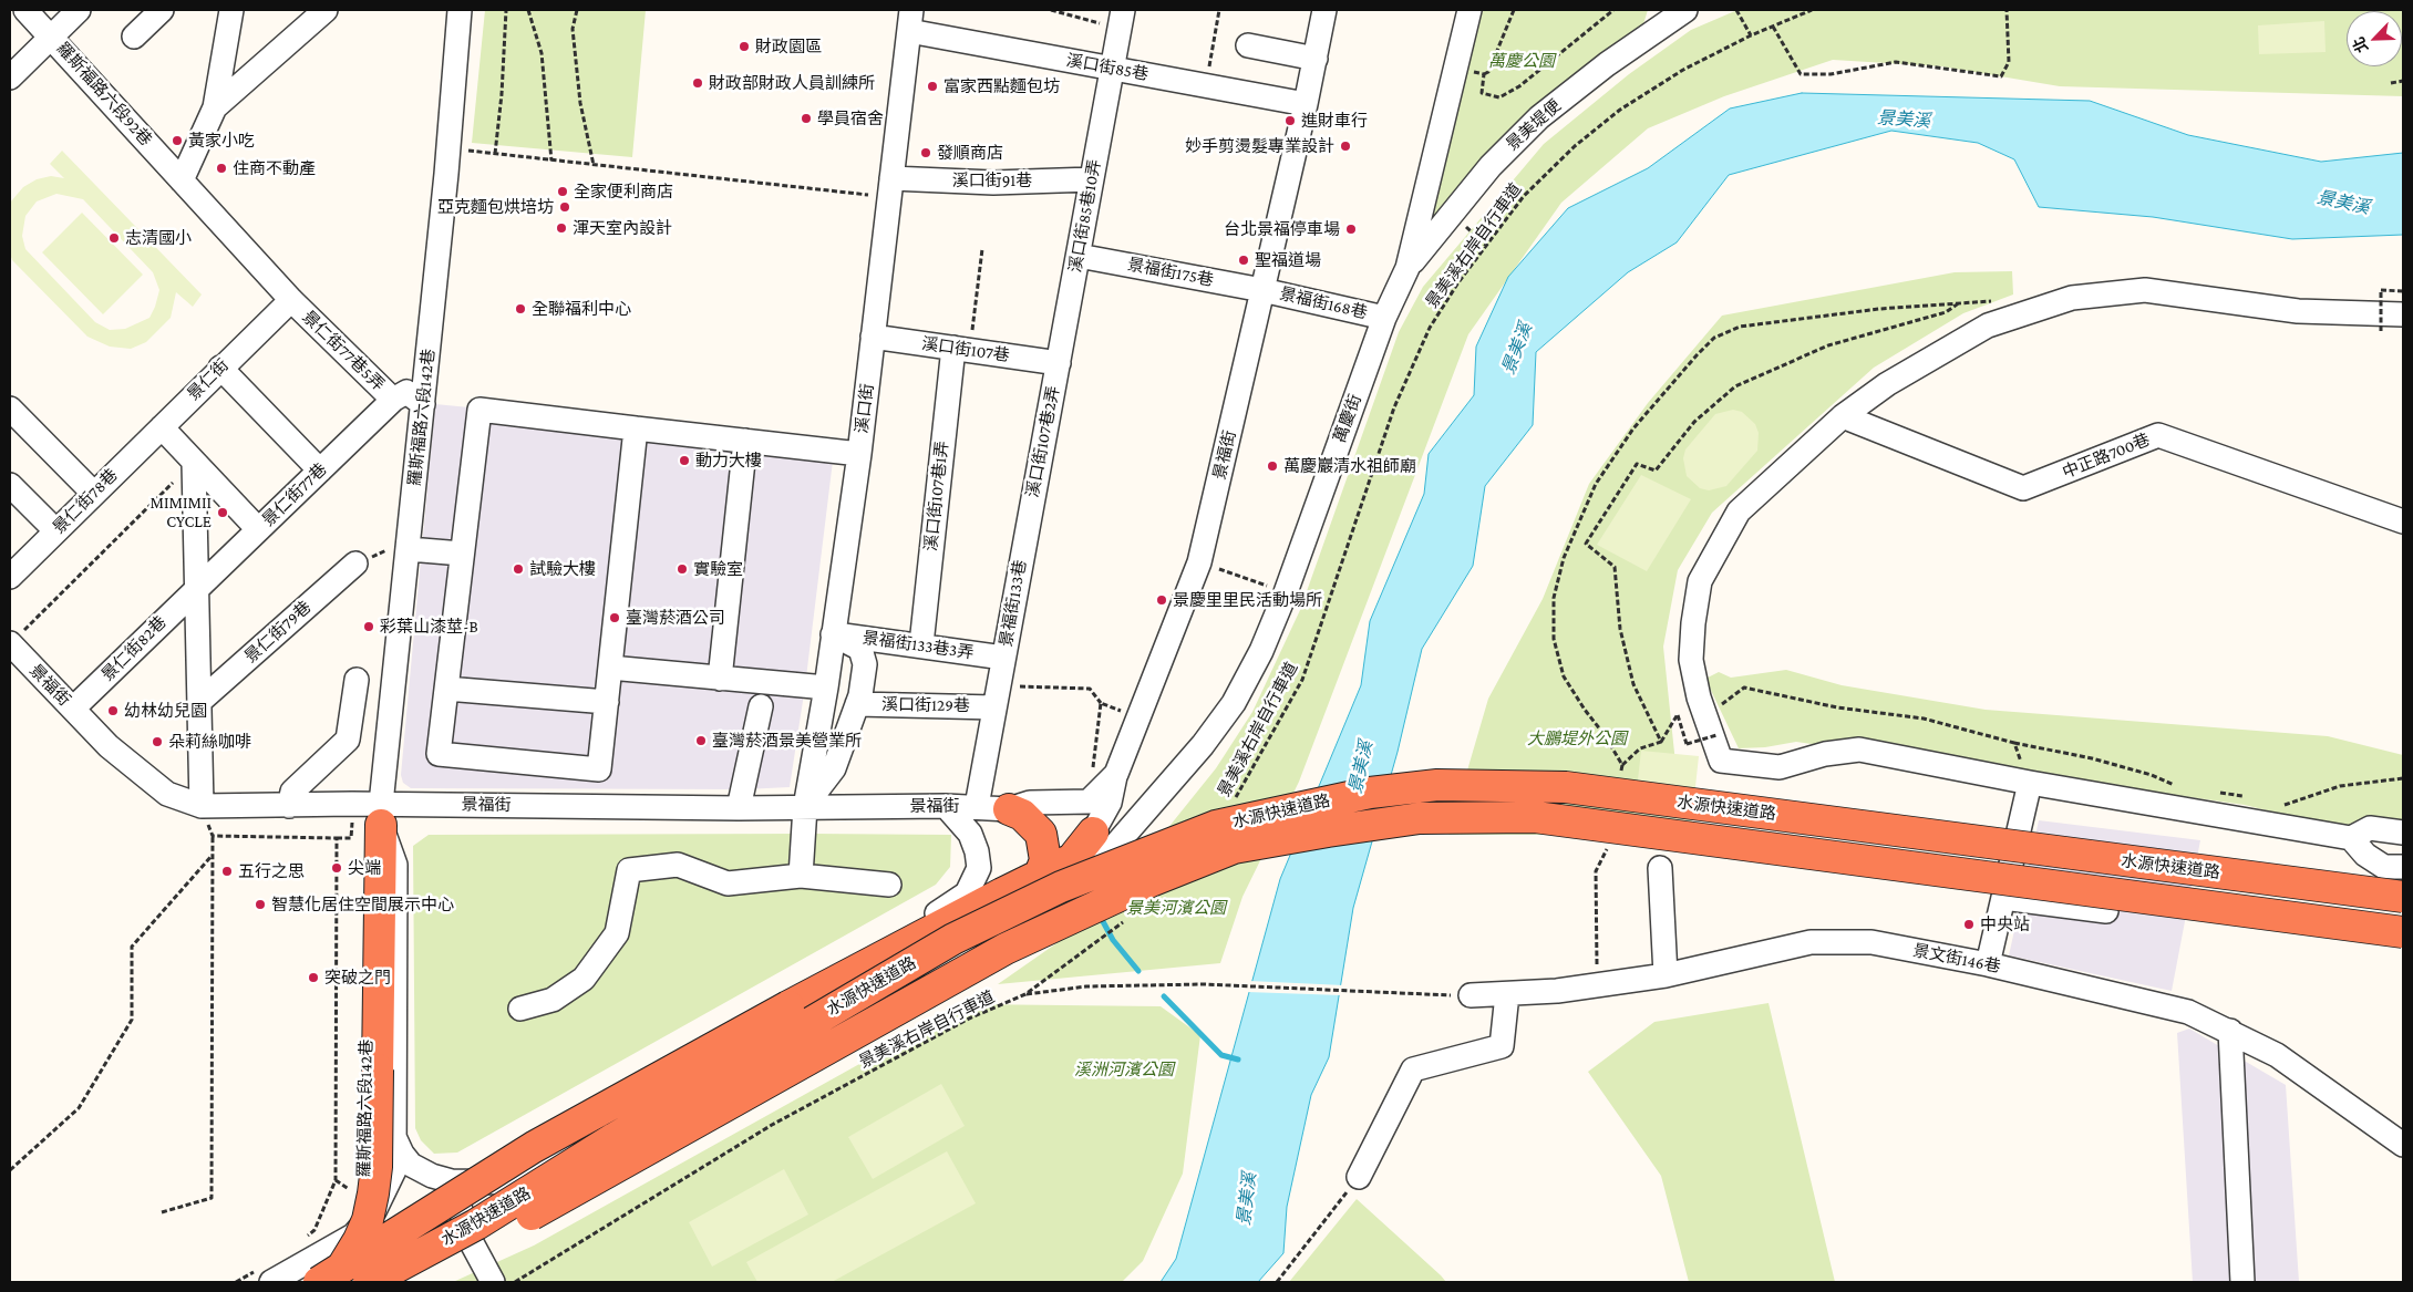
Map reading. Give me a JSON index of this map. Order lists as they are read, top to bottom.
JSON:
{
  "streets": {
    "highway": ["水源快速道路"],
    "street": [
      "溪口街85巷",
      "羅斯福路六段92巷",
      "景美堤便",
      "溪口街91巷",
      "溪口街85巷10弄",
      "景福街175巷",
      "景福街168巷",
      "溪口街107巷",
      "景仁街77巷5弄",
      "景仁街",
      "溪口街",
      "羅斯福路六段142巷",
      "萬慶街",
      "溪口街107巷2弄",
      "景福街",
      "中正路700巷",
      "景仁街77巷",
      "溪口街107巷1弄",
      "景仁街78巷",
      "景福街133巷",
      "景仁街79巷",
      "景福街133巷3弄",
      "景仁街82巷",
      "溪口街129巷",
      "景文街146巷"
    ],
    "path": ["景美溪右岸自行車道"]
  },
  "crossings": [
    ["溪口街85巷", "溪口街85巷10弄"],
    ["溪口街85巷", "溪口街"],
    ["溪口街85巷", "景福街"],
    ["景美堤便", "萬慶街"],
    ["溪口街91巷", "溪口街85巷10弄"],
    ["溪口街91巷", "溪口街"],
    ["溪口街85巷10弄", "景福街175巷"],
    ["溪口街85巷10弄", "溪口街107巷"],
    ["溪口街85巷10弄", "溪口街107巷2弄"],
    ["景福街175巷", "景福街168巷"],
    ["景福街175巷", "景福街"],
    ["景福街168巷", "萬慶街"],
    ["景福街168巷", "景福街"],
    ["溪口街107巷", "溪口街"],
    ["溪口街107巷", "溪口街107巷2弄"],
    ["溪口街107巷", "溪口街107巷1弄"],
    ["景仁街77巷5弄", "景仁街"],
    ["景仁街77巷5弄", "羅斯福路六段142巷"],
    ["景仁街77巷5弄", "景仁街77巷"],
    ["景仁街", "景仁街78巷"],
    ["溪口街", "景福街"],
    ["溪口街", "景福街133巷3弄"],
    ["溪口街", "溪口街129巷"],
    ["羅斯福路六段142巷", "景福街"],
    ["溪口街107巷2弄", "景福街133巷"],
    ["景福街", "景福街133巷"],
    ["景福街", "景仁街82巷"],
    ["景福街", "溪口街129巷"],
    ["景仁街77巷", "景仁街82巷"],
    ["溪口街107巷1弄", "景福街133巷3弄"],
    ["景福街133巷", "景福街133巷3弄"],
    ["景福街133巷", "溪口街129巷"],
    ["景福街133巷3弄", "溪口街129巷"]
  ],
  "water": ["景美溪"],
  "parks": [
    "萬慶公園",
    "大鵬堤外公園",
    "景美河濱公園",
    "溪洲河濱公園"
  ],
  "places": [
    "財政園區",
    "財政部財政人員訓練所",
    "富家西點麵包坊",
    "學員宿舍",
    "進財車行",
    "黃家小吃",
    "妙手剪燙髮專業設計",
    "發順商店",
    "住商不動產",
    "全家便利商店",
    "亞克麵包烘培坊",
    "渾天室內設計",
    "台北景福停車場",
    "志清國小",
    "聖福道場",
    "全聯福利中心",
    "動力大樓",
    "萬慶巖清水祖師廟",
    "MIMIMII CYCLE",
    "試驗大樓",
    "實驗室",
    "景慶里里民活動場所",
    "臺灣菸酒公司",
    "彩葉山漆莖-B",
    "幼林幼兒園",
    "臺灣菸酒景美營業所",
    "朵莉絲咖啡",
    "尖端",
    "五行之思",
    "智慧化居住空間展示中心",
    "中央站",
    "突破之門"
  ],
  "north": "bottom left"
}
